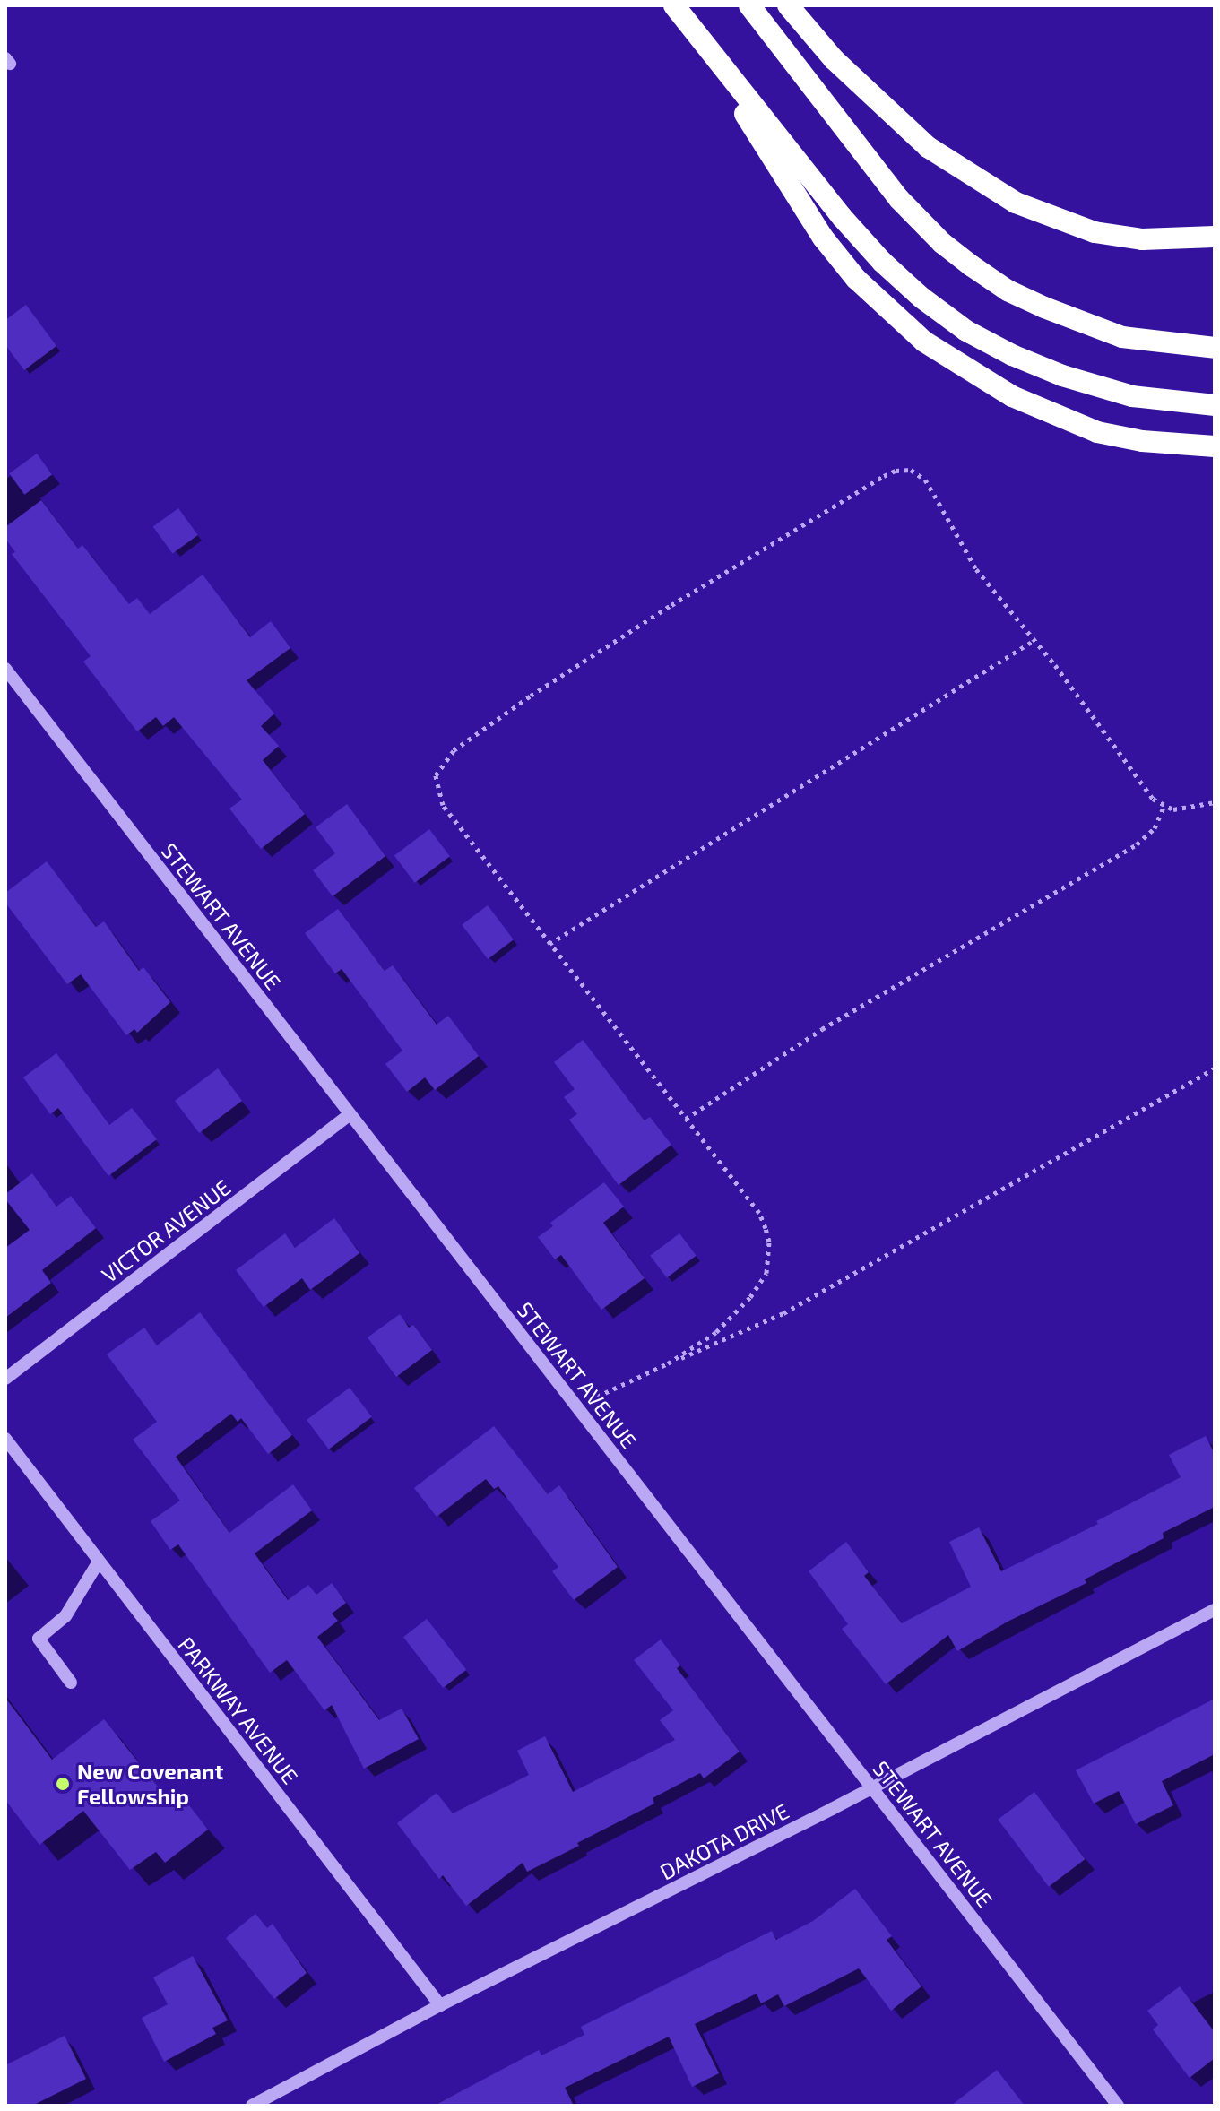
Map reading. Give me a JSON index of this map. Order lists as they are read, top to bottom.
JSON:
{
  "streets": {
    "street": [
      "STEWART AVENUE",
      "VICTOR AVENUE",
      "PARKWAY AVENUE",
      "DAKOTA DRIVE"
    ]
  },
  "crossings": [
    ["STEWART AVENUE", "VICTOR AVENUE"],
    ["STEWART AVENUE", "DAKOTA DRIVE"],
    ["PARKWAY AVENUE", "DAKOTA DRIVE"]
  ],
  "places": ["New Covenant Fellowship"]
}
